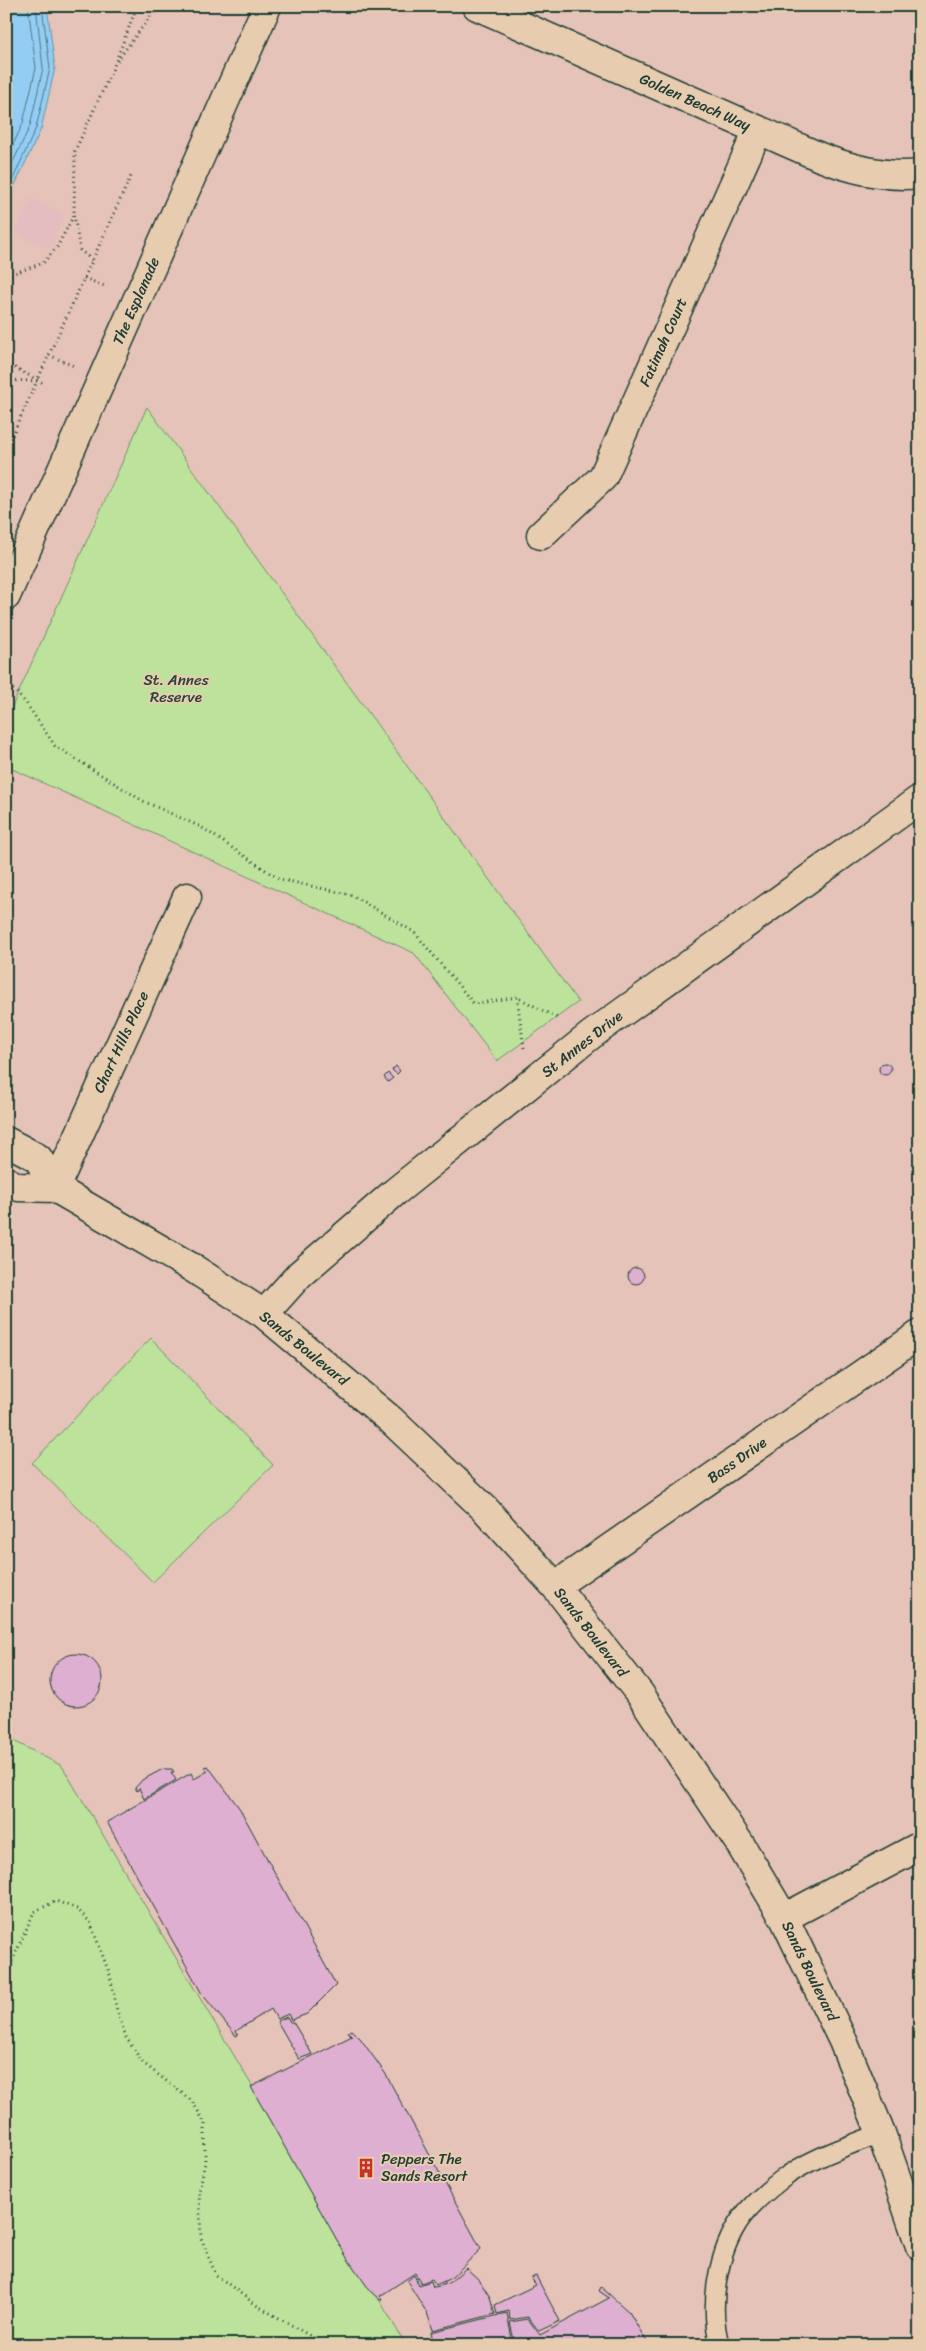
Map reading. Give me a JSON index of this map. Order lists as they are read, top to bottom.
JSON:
{
  "streets": {
    "street": [
      "Golden Beach Way",
      "The Esplanade",
      "Fatimah Court",
      "Chart Hills Place",
      "St Annes Drive",
      "Sands Boulevard",
      "Bass Drive"
    ]
  },
  "crossings": [
    ["Golden Beach Way", "Fatimah Court"],
    ["Chart Hills Place", "Sands Boulevard"],
    ["St Annes Drive", "Sands Boulevard"],
    ["Sands Boulevard", "Bass Drive"]
  ],
  "parks": ["St. Annes Reserve"],
  "places": {
    "building": ["Peppers The Sands Resort"]
  }
}
